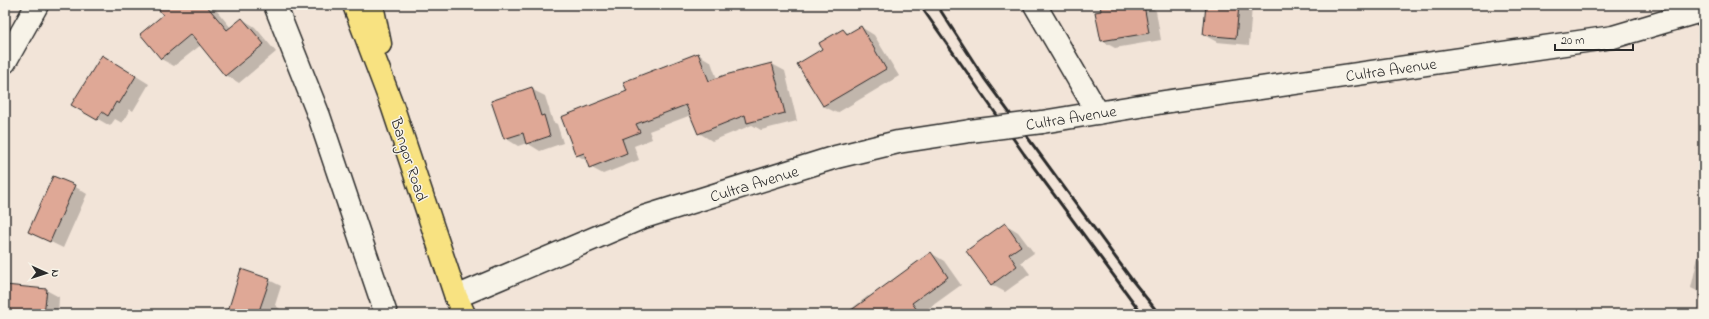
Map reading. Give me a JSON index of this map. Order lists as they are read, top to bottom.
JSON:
{
  "streets": {
    "highway": ["Bangor Road"],
    "street": ["Cultra Avenue"]
  },
  "crossings": [
    ["Cultra Avenue", "Bangor Road"]
  ],
  "scale_bar": "20 m",
  "north": "right"
}
